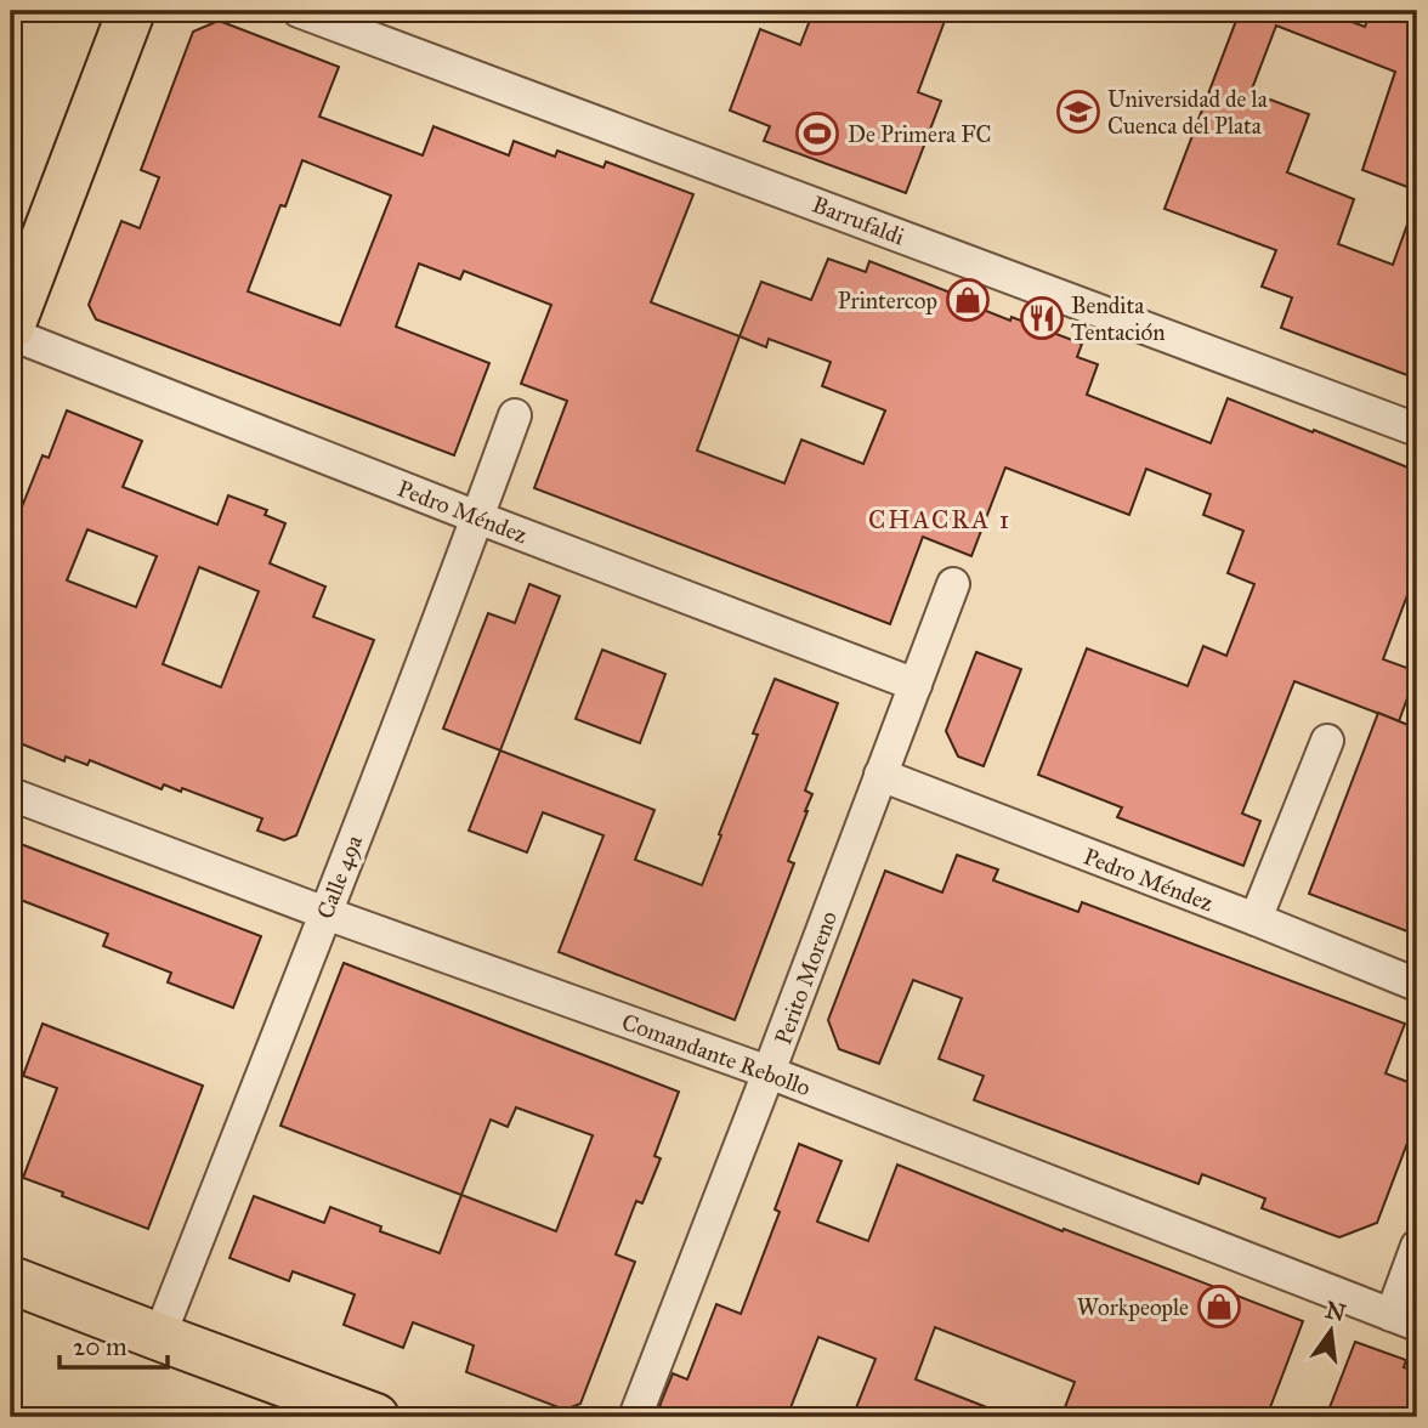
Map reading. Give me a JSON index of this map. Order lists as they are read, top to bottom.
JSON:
{
  "streets": {
    "street": [
      "Barrufaldi",
      "Pedro Méndez",
      "Calle 49a",
      "Perito Moreno",
      "Comandante Rebollo"
    ]
  },
  "crossings": [
    ["Pedro Méndez", "Calle 49a"],
    ["Pedro Méndez", "Perito Moreno"],
    ["Calle 49a", "Comandante Rebollo"],
    ["Perito Moreno", "Comandante Rebollo"]
  ],
  "districts": ["CHACRA 1"],
  "places": {
    "school or university": ["Universidad de la Cuenca del Plata"],
    "sports": ["De Primera FC"],
    "shop": ["Printercop", "Workpeople"],
    "restaurant": ["Bendita Tentación"]
  },
  "scale_bar": "20 m",
  "north": "top"
}
